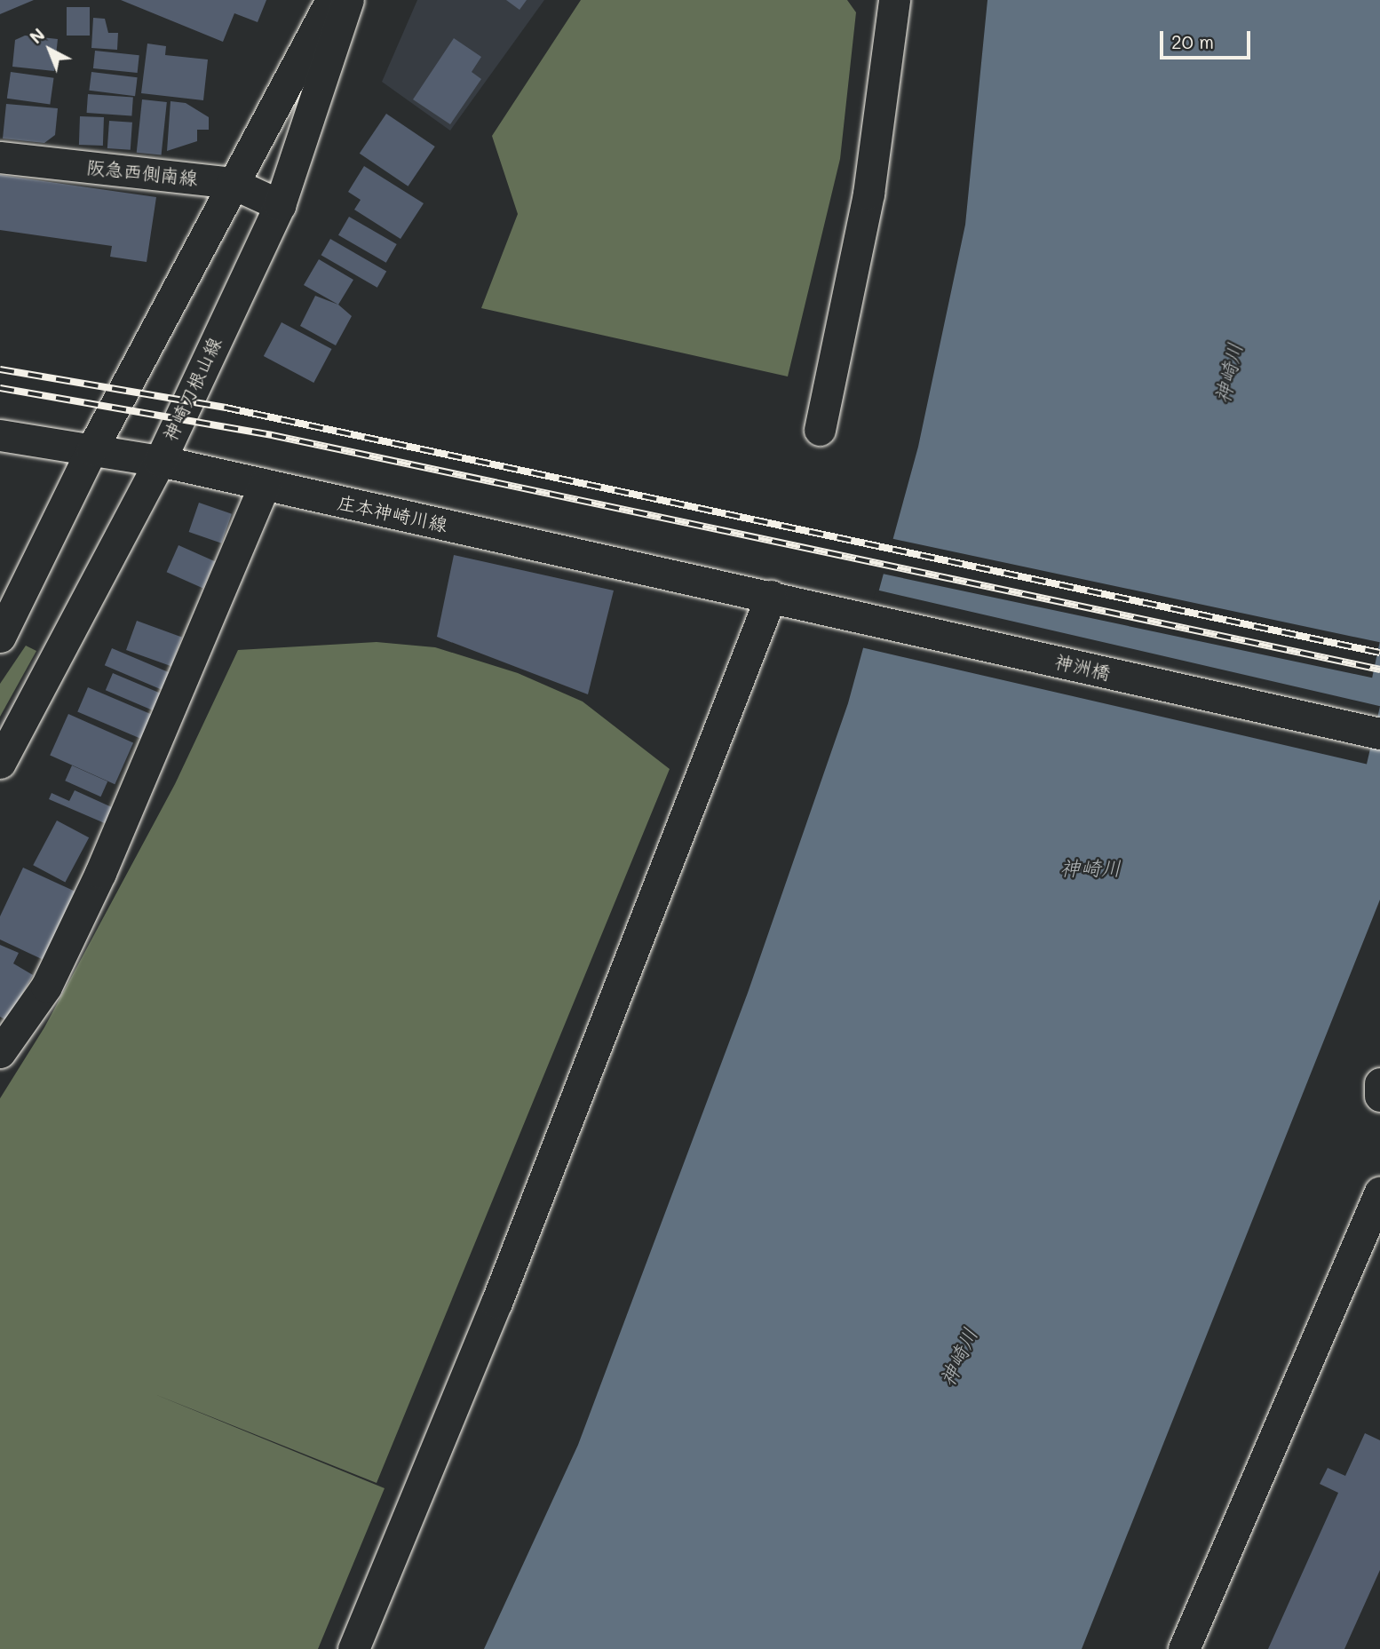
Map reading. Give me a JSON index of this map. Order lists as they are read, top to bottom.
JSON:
{
  "streets": {
    "street": [
      "阪急西側南線",
      "神崎刀根山線",
      "庄本神崎川線",
      "神洲橋"
    ]
  },
  "crossings": [
    ["阪急西側南線", "神崎刀根山線"],
    ["神崎刀根山線", "庄本神崎川線"],
    ["庄本神崎川線", "神洲橋"]
  ],
  "water": ["神崎川"],
  "scale_bar": "20 m",
  "north": "top left"
}
